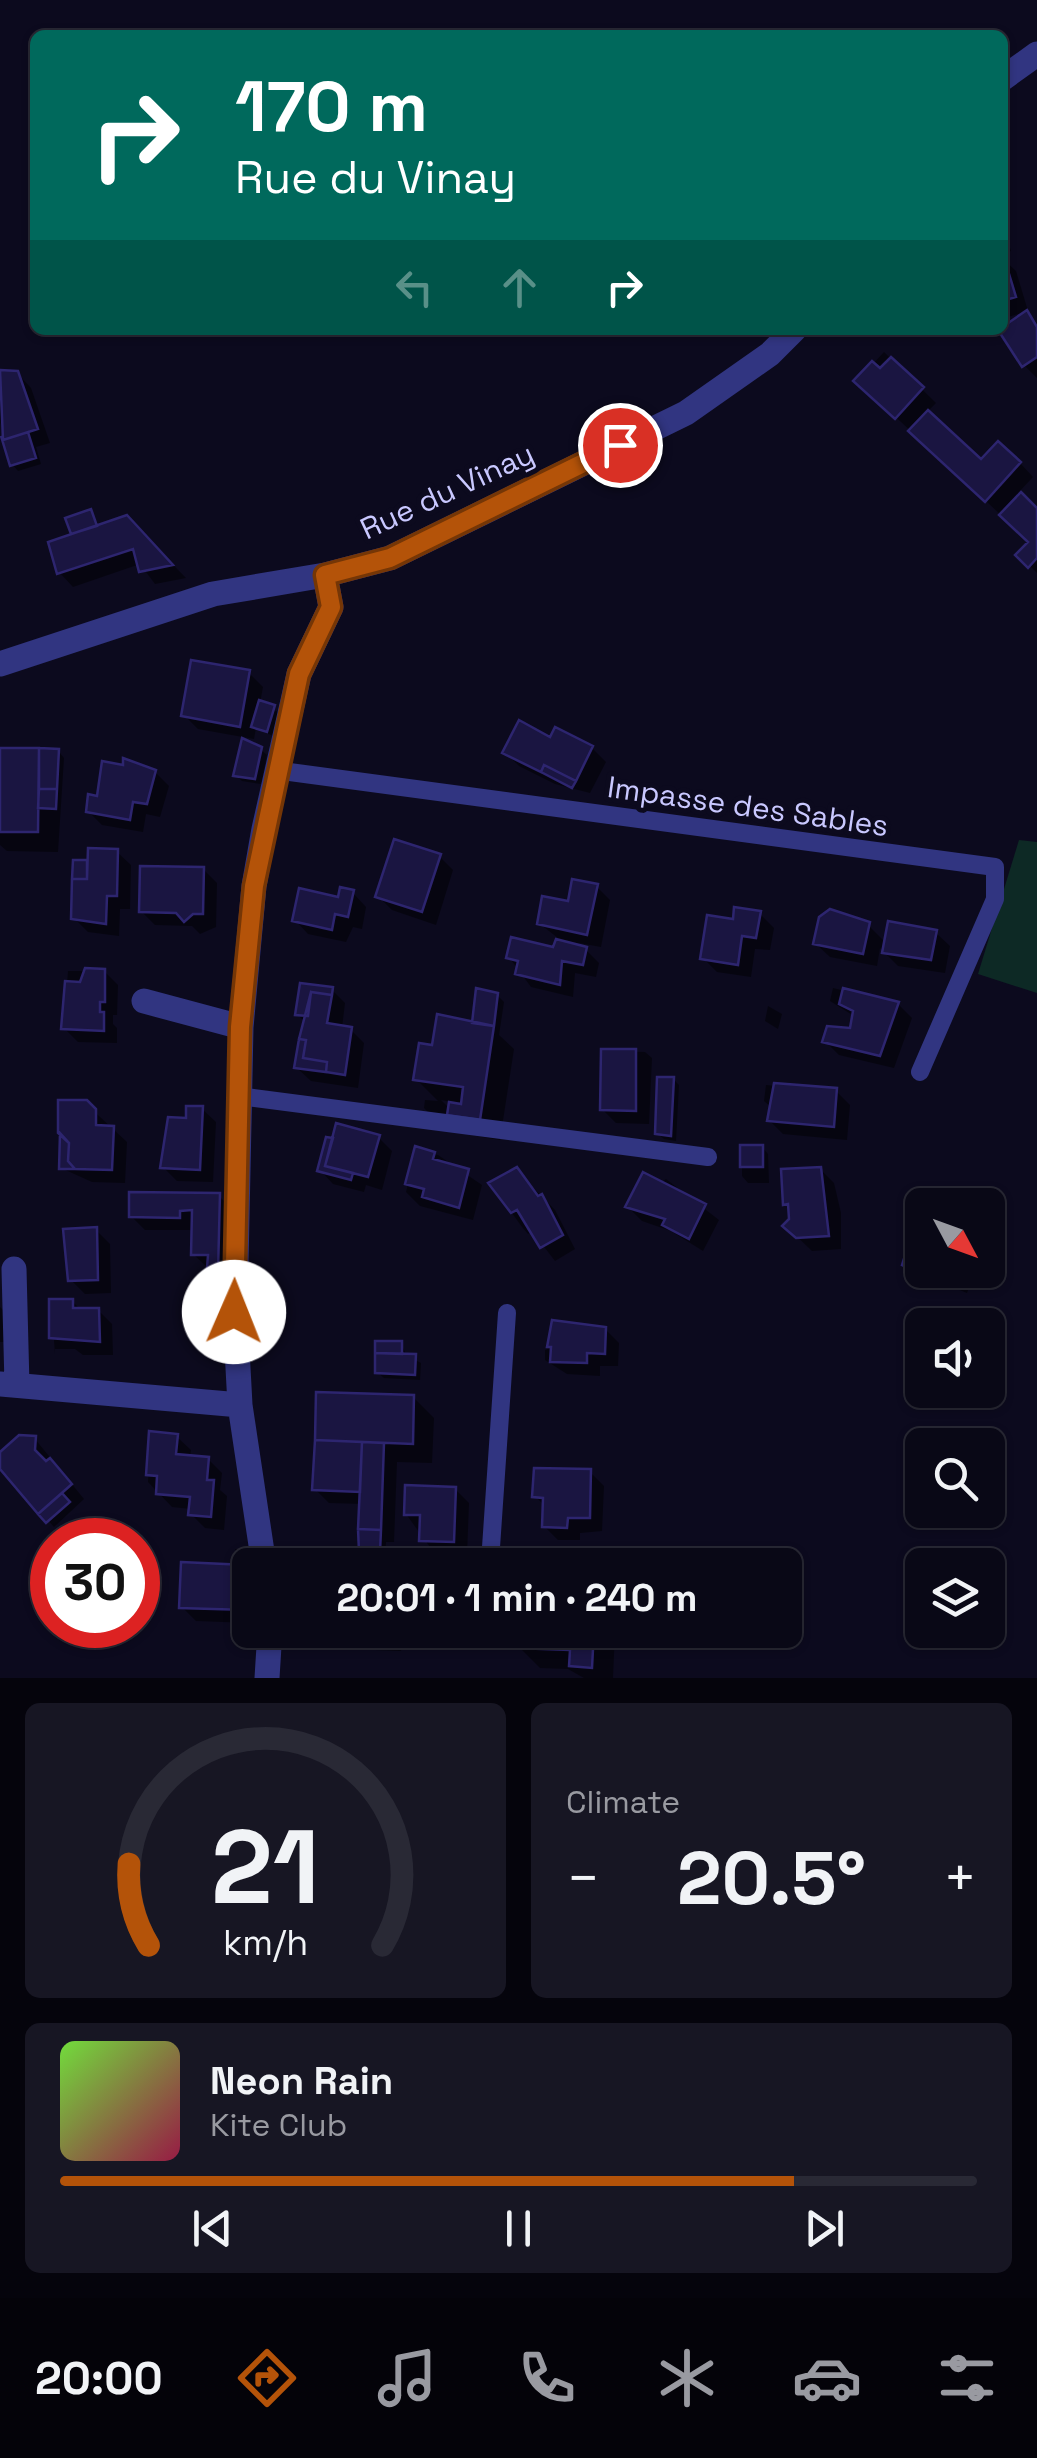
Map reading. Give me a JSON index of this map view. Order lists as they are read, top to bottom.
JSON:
{
  "streets": {
    "street": ["Rue du Vinay"],
    "lane": ["Impasse des Sables"]
  },
  "north": "bottom right",
  "page": {
    "turn": ["170 m", "Rue du Vinay"],
    "limit": "30",
    "trip": "20:01 · 1 min · 240 m",
    "tile": "Climate",
    "heat": ["−", "20.5°", "+"],
    "song": ["Neon Rain", "Kite Club"],
    "tabs": "20:00",
    "gauge": ["21", "km/h"]
  }
}
